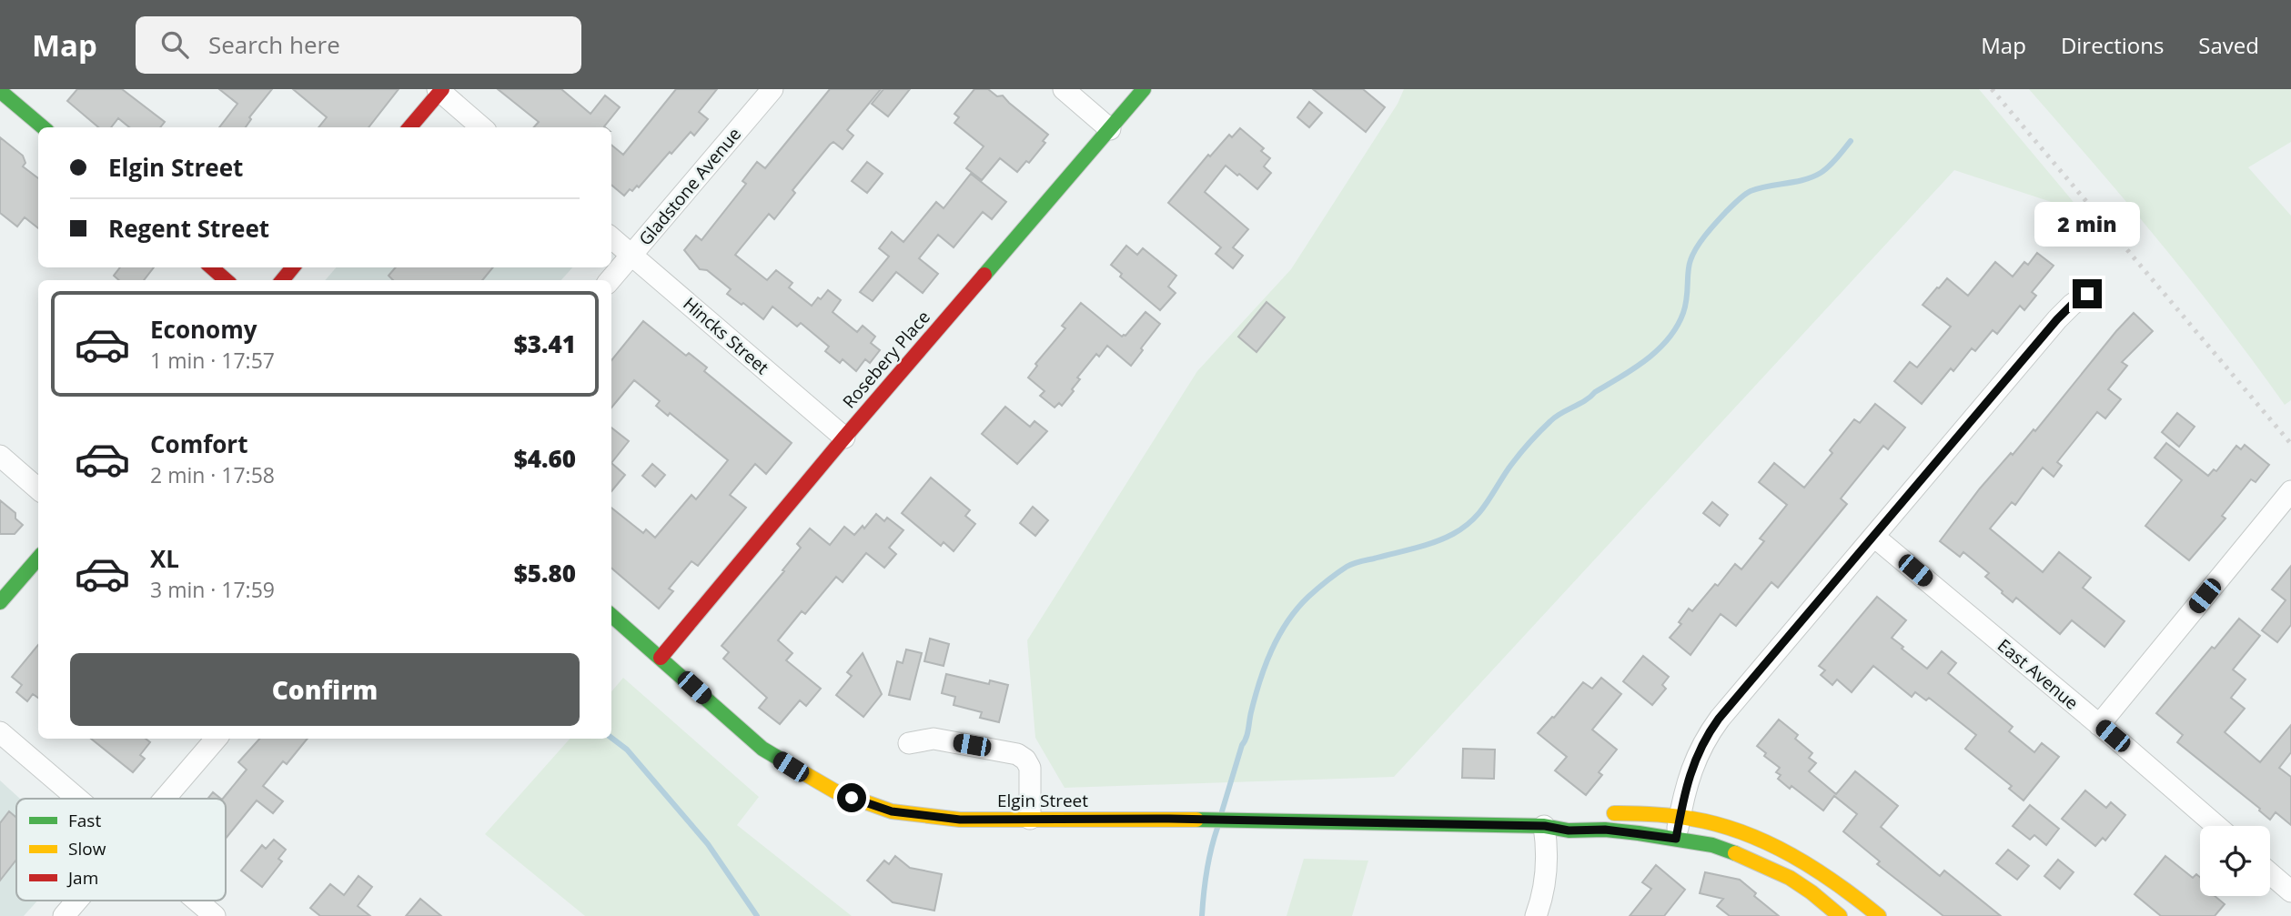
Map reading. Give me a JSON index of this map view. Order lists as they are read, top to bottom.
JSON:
{
  "streets": {
    "street": [
      "Gladstone Avenue",
      "Hincks Street",
      "Rosebery Place",
      "East Avenue",
      "Elgin Street"
    ]
  },
  "crossings": [
    ["Gladstone Avenue", "Hincks Street"],
    ["Hincks Street", "Rosebery Place"],
    ["Rosebery Place", "Elgin Street"]
  ],
  "legend": ["Fast", "Slow", "Jam"],
  "page": {
    "header": "Map",
    "search": "Search here",
    "nav": ["Map", "Directions", "Saved"],
    "banner": ["Elgin Street", "Regent Street"],
    "bubble": "2 min",
    "list": [
      {
        "name": "Economy",
        "note": "1 min · 17:57",
        "value": "$3.41"
      },
      {
        "name": "Comfort",
        "note": "2 min · 17:58",
        "value": "$4.60"
      },
      {
        "name": "XL",
        "note": "3 min · 17:59",
        "value": "$5.80"
      }
    ],
    "buttons": "Confirm"
  }
}
